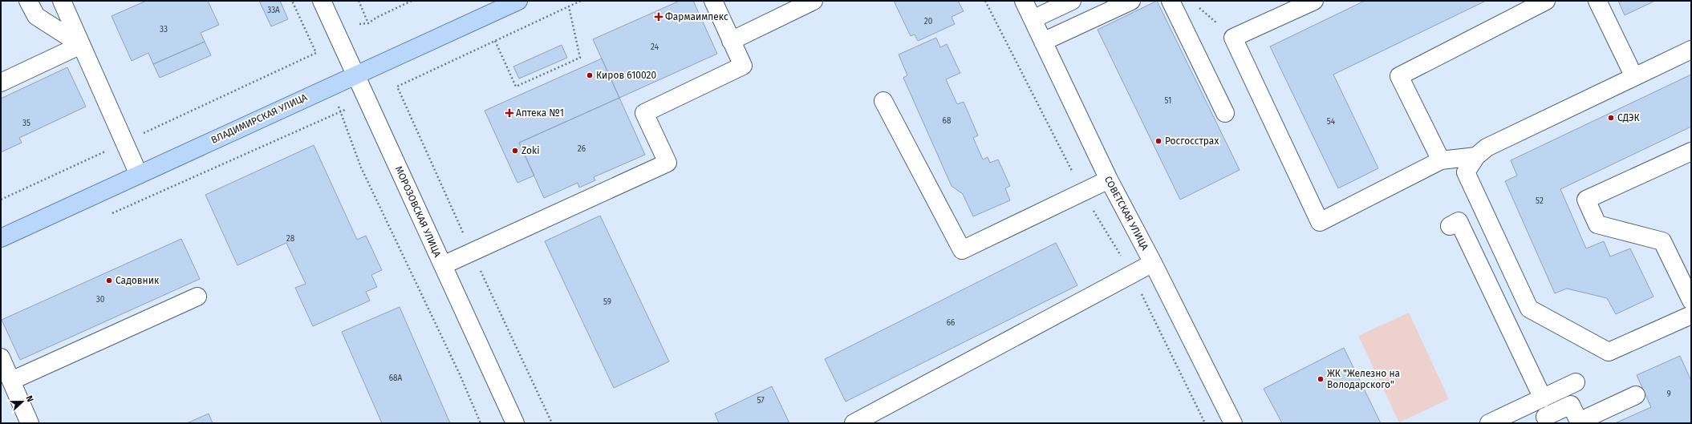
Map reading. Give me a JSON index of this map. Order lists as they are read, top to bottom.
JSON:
{
  "streets": {
    "main road": ["ВЛАДИМИРСКАЯ УЛИЦА"],
    "street": ["МОРОЗОВСКАЯ УЛИЦА", "СОВЕТСКАЯ УЛИЦА"]
  },
  "crossings": [
    ["ВЛАДИМИРСКАЯ УЛИЦА", "МОРОЗОВСКАЯ УЛИЦА"]
  ],
  "places": {
    "health": ["Фармаимпекс", "Аптека №1"],
    "other": [
      "Киров 610020",
      "СДЭК",
      "Росгосстрах",
      "Zoki",
      "Садовник",
      "ЖК \"Железно на Володарского\""
    ]
  },
  "house_numbers": [
    "33А",
    "20",
    "33",
    "24",
    "51",
    "68",
    "54",
    "35",
    "26",
    "52",
    "28",
    "30",
    "59",
    "66",
    "68А",
    "9",
    "57"
  ],
  "north": "right"
}
